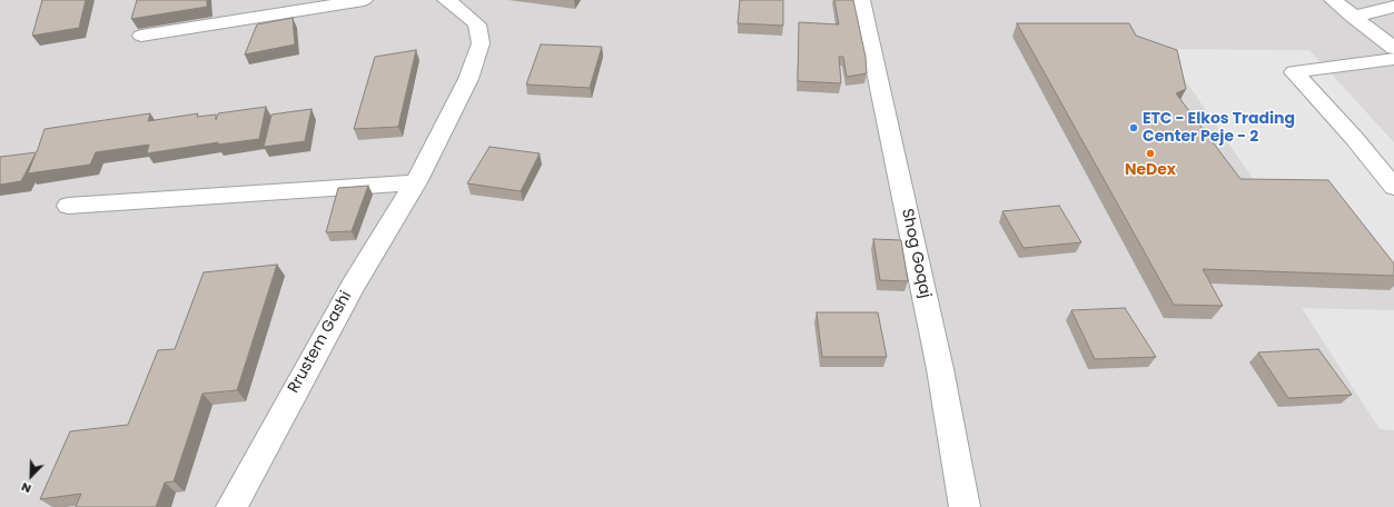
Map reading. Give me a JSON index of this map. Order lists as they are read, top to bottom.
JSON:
{
  "streets": {
    "street": ["Shog Goqaj", "Rrustem Gashi"]
  },
  "places": ["ETC - Elkos Trading Center Peje - 2", "NeDex"],
  "north": "bottom left"
}
